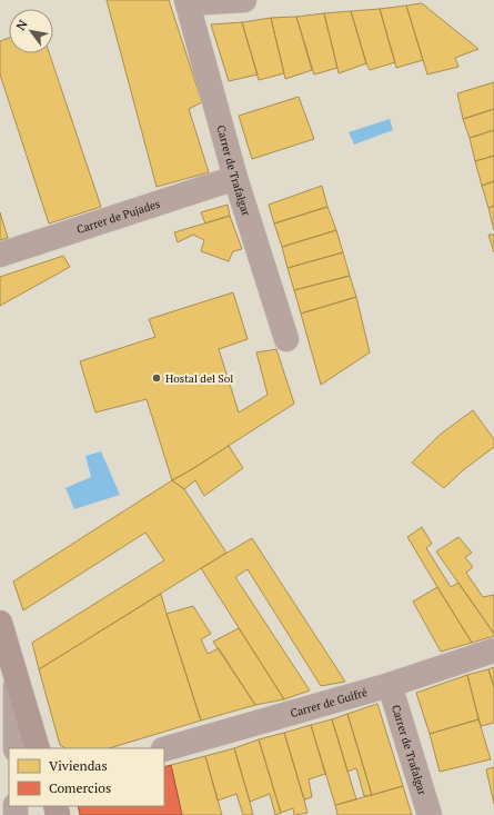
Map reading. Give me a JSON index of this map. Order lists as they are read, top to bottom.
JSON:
{
  "streets": {
    "street": ["Carrer de Trafalgar", "Carrer de Pujades", "Carrer de Guifré"]
  },
  "crossings": [
    ["Carrer de Trafalgar", "Carrer de Pujades"],
    ["Carrer de Trafalgar", "Carrer de Guifré"]
  ],
  "places": ["Hostal del Sol"],
  "legend": ["Viviendas", "Comercios"],
  "north": "top left"
}
